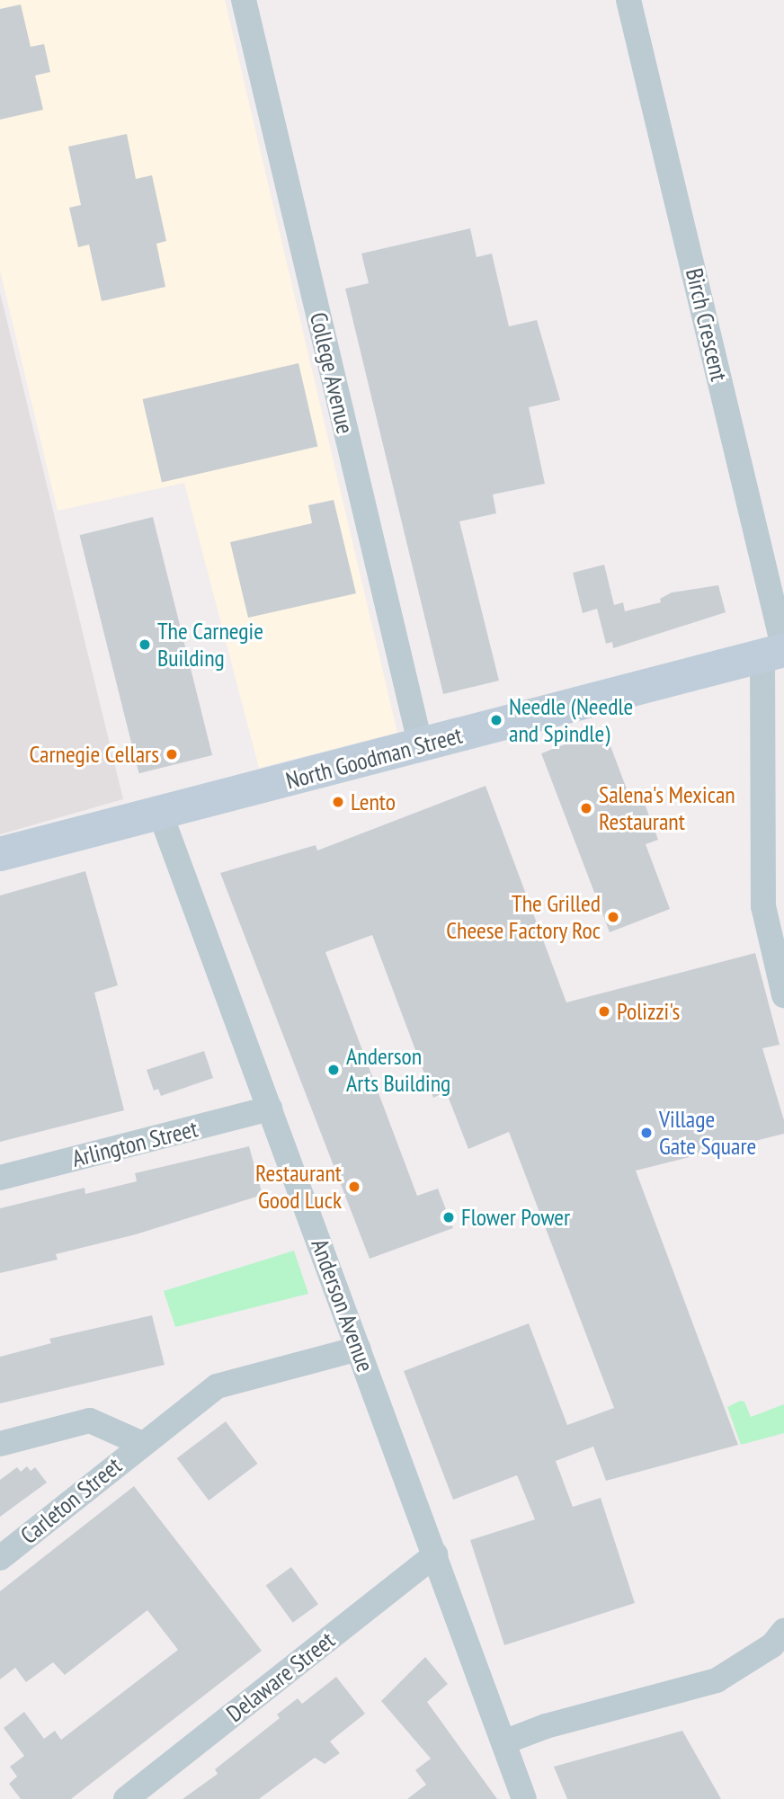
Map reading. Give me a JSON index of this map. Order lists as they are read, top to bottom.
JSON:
{
  "streets": {
    "main road": ["North Goodman Street"],
    "street": [
      "Birch Crescent",
      "College Avenue",
      "Arlington Street",
      "Anderson Avenue",
      "Carleton Street",
      "Delaware Street"
    ]
  },
  "crossings": [
    ["Birch Crescent", "North Goodman Street"],
    ["College Avenue", "North Goodman Street"],
    ["North Goodman Street", "Anderson Avenue"],
    ["Arlington Street", "Anderson Avenue"],
    ["Anderson Avenue", "Carleton Street"],
    ["Anderson Avenue", "Delaware Street"]
  ],
  "places": [
    "The Carnegie Building",
    "Needle (Needle and Spindle)",
    "Carnegie Cellars",
    "Lento",
    "Salena's Mexican Restaurant",
    "The Grilled Cheese Factory Roc",
    "Polizzi's",
    "Anderson Arts Building",
    "Village Gate Square",
    "Restaurant Good Luck",
    "Flower Power"
  ]
}
